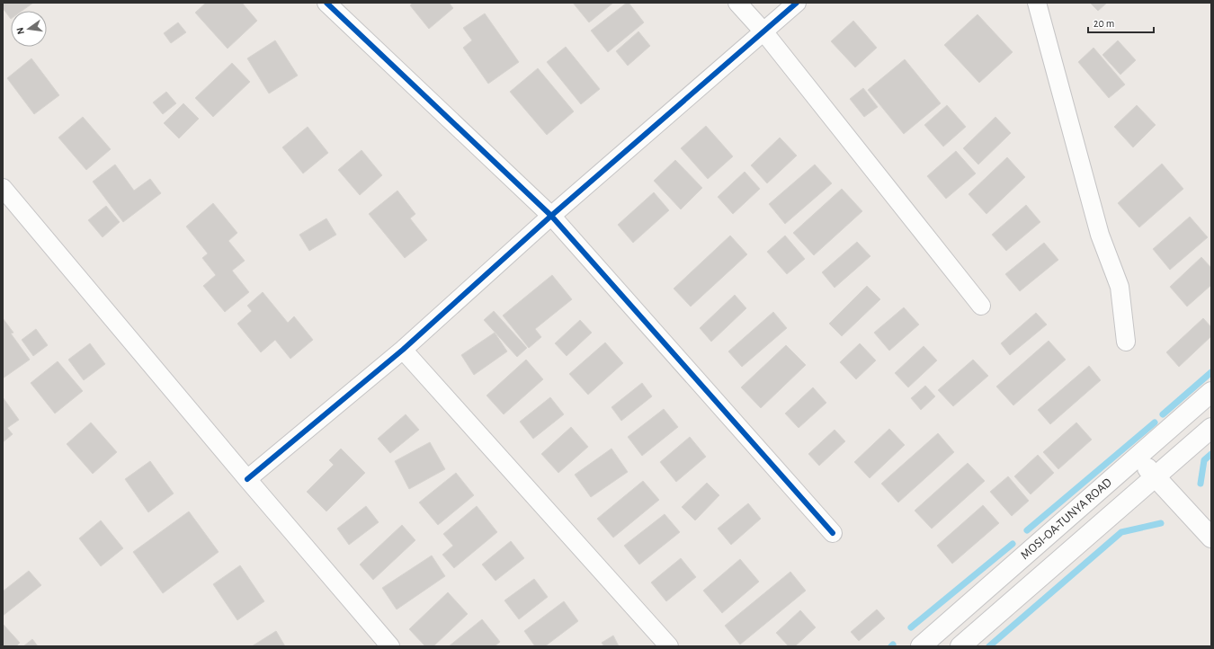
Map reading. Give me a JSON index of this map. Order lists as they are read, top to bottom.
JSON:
{
  "streets": {
    "main road": ["MOSI-OA-TUNYA ROAD"]
  },
  "scale_bar": "20 m",
  "north": "left"
}
